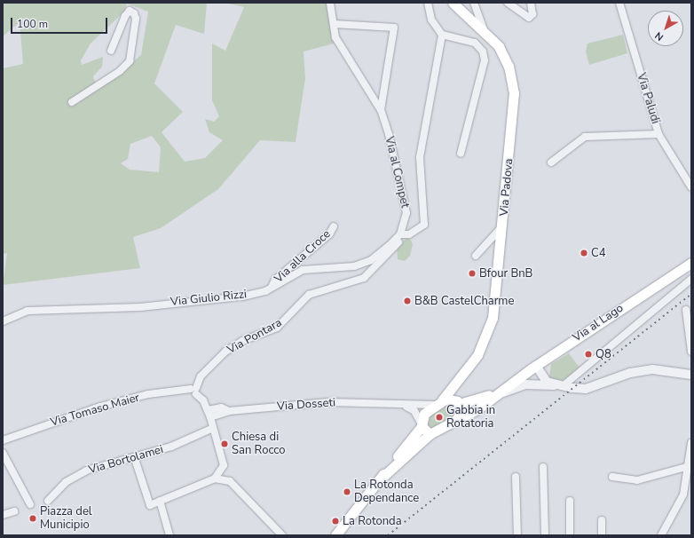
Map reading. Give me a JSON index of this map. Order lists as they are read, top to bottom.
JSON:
{
  "streets": {
    "main road": ["Via Padova", "Via al Lago"],
    "street": [
      "Via Paludi",
      "Via al Compet",
      "Via alla Croce",
      "Via Giulio Rizzi",
      "Via Pontara",
      "Via Dosseti",
      "Via Tomaso Maier",
      "Via Bortolamei"
    ]
  },
  "crossings": [
    ["Via al Compet", "Via Giulio Rizzi"],
    ["Via al Compet", "Via Pontara"],
    ["Via Padova", "Via Dosseti"],
    ["Via alla Croce", "Via Giulio Rizzi"],
    ["Via Giulio Rizzi", "Via Pontara"],
    ["Via Pontara", "Via Tomaso Maier"]
  ],
  "places": [
    "C4",
    "Bfour BnB",
    "B&B CastelCharme",
    "Q8",
    "Gabbia in Rotatoria",
    "Chiesa di San Rocco",
    "La Rotonda Dependance",
    "Piazza del Municipio",
    "La Rotonda"
  ],
  "scale_bar": "100 m",
  "north": "bottom left"
}
